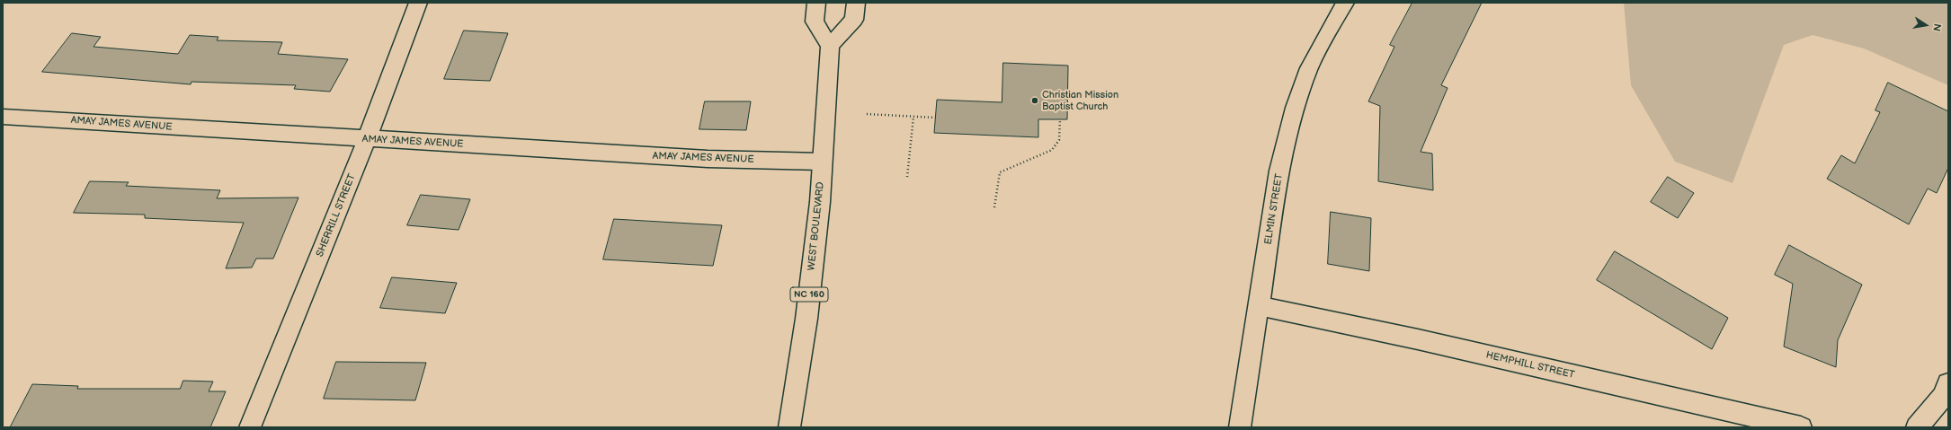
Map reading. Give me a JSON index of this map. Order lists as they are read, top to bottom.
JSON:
{
  "streets": {
    "street": [
      "AMAY JAMES AVENUE",
      "ELMIN STREET",
      "SHERRILL STREET",
      "WEST BOULEVARD",
      "NC 160",
      "HEMPHILL STREET"
    ]
  },
  "crossings": [
    ["AMAY JAMES AVENUE", "SHERRILL STREET"],
    ["AMAY JAMES AVENUE", "WEST BOULEVARD"],
    ["ELMIN STREET", "HEMPHILL STREET"]
  ],
  "places": ["Christian Mission Baptist Church"],
  "north": "right"
}
